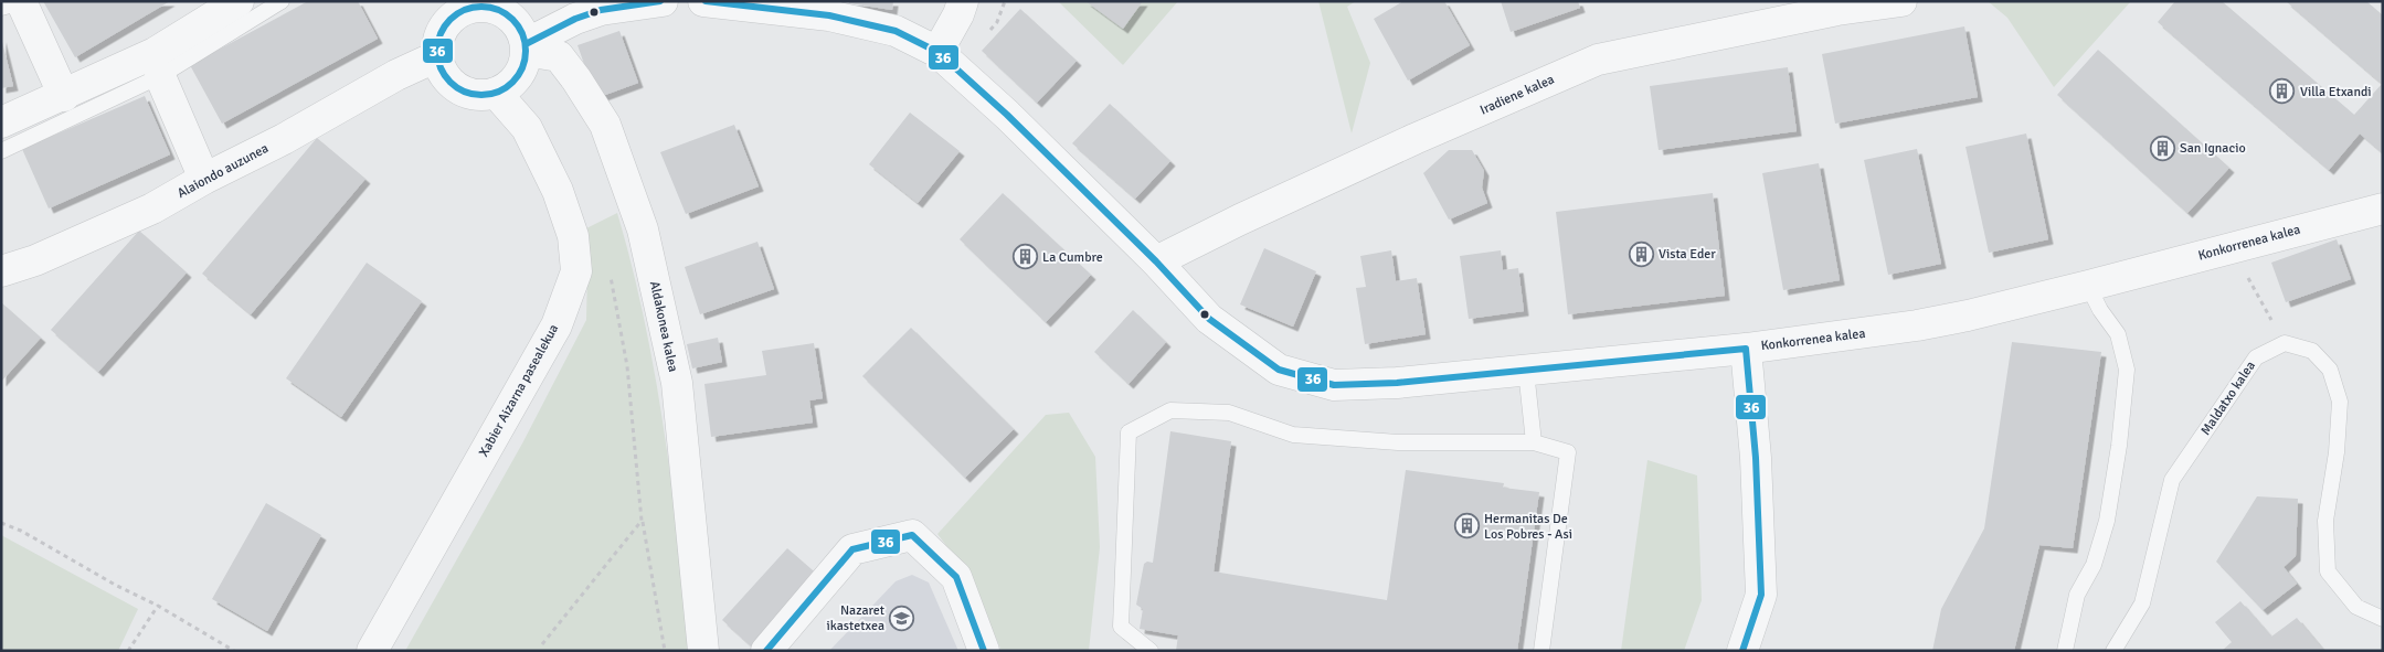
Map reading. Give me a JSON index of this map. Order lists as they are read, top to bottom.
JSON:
{
  "streets": {
    "street": [
      "Iradiene kalea",
      "Alaiondo auzunea",
      "Konkorrenea kalea",
      "Aldakonea kalea",
      "Xabier Aizarna pasealekua"
    ],
    "lane": ["Maldatxo kalea"]
  },
  "crossings": [
    ["Iradiene kalea", "Konkorrenea kalea"],
    ["Alaiondo auzunea", "Aldakonea kalea"],
    ["Alaiondo auzunea", "Xabier Aizarna pasealekua"],
    ["Aldakonea kalea", "Xabier Aizarna pasealekua"]
  ],
  "places": {
    "building": [
      "Villa Etxandi",
      "San Ignacio",
      "Vista Eder",
      "La Cumbre",
      "Hermanitas De Los Pobres - Asi"
    ],
    "school or university": ["Nazaret ikastetxea"]
  },
  "lines": ["transit line 36"]
}
